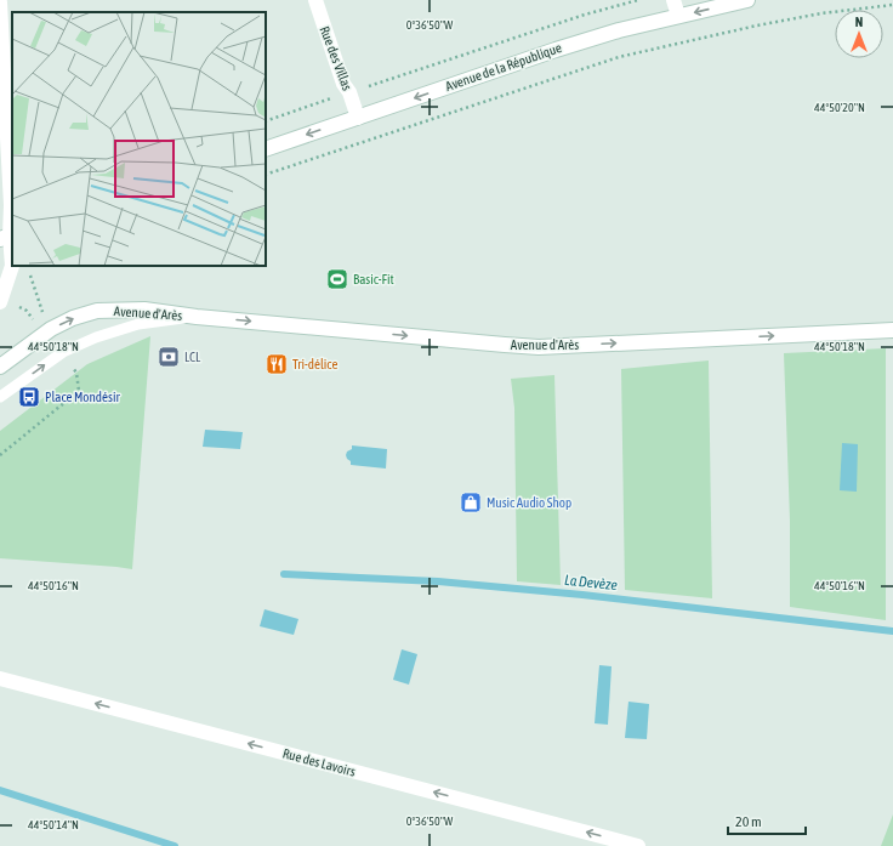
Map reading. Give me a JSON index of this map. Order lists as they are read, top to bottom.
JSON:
{
  "streets": {
    "main road": [
      "Rue des Villas",
      "Avenue de la République",
      "Avenue d'Arès",
      "Rue des Lavoirs"
    ]
  },
  "crossings": [
    ["Rue des Villas", "Avenue de la République"]
  ],
  "one_way": ["Avenue de la République", "Avenue d'Arès", "Rue des Lavoirs"],
  "water": ["La Devèze"],
  "places": {
    "sports": ["Basic-Fit"],
    "bank": ["LCL"],
    "restaurant": ["Tri-délice"],
    "bus stop": ["Place Mondésir"],
    "shop": ["Music Audio Shop"]
  },
  "scale_bar": "20 m",
  "north": "top",
  "coordinates": [
    "0°36'50\"W",
    "44°50'20\"N",
    "44°50'18\"N",
    "44°50'16\"N",
    "44°50'14\"N"
  ]
}
